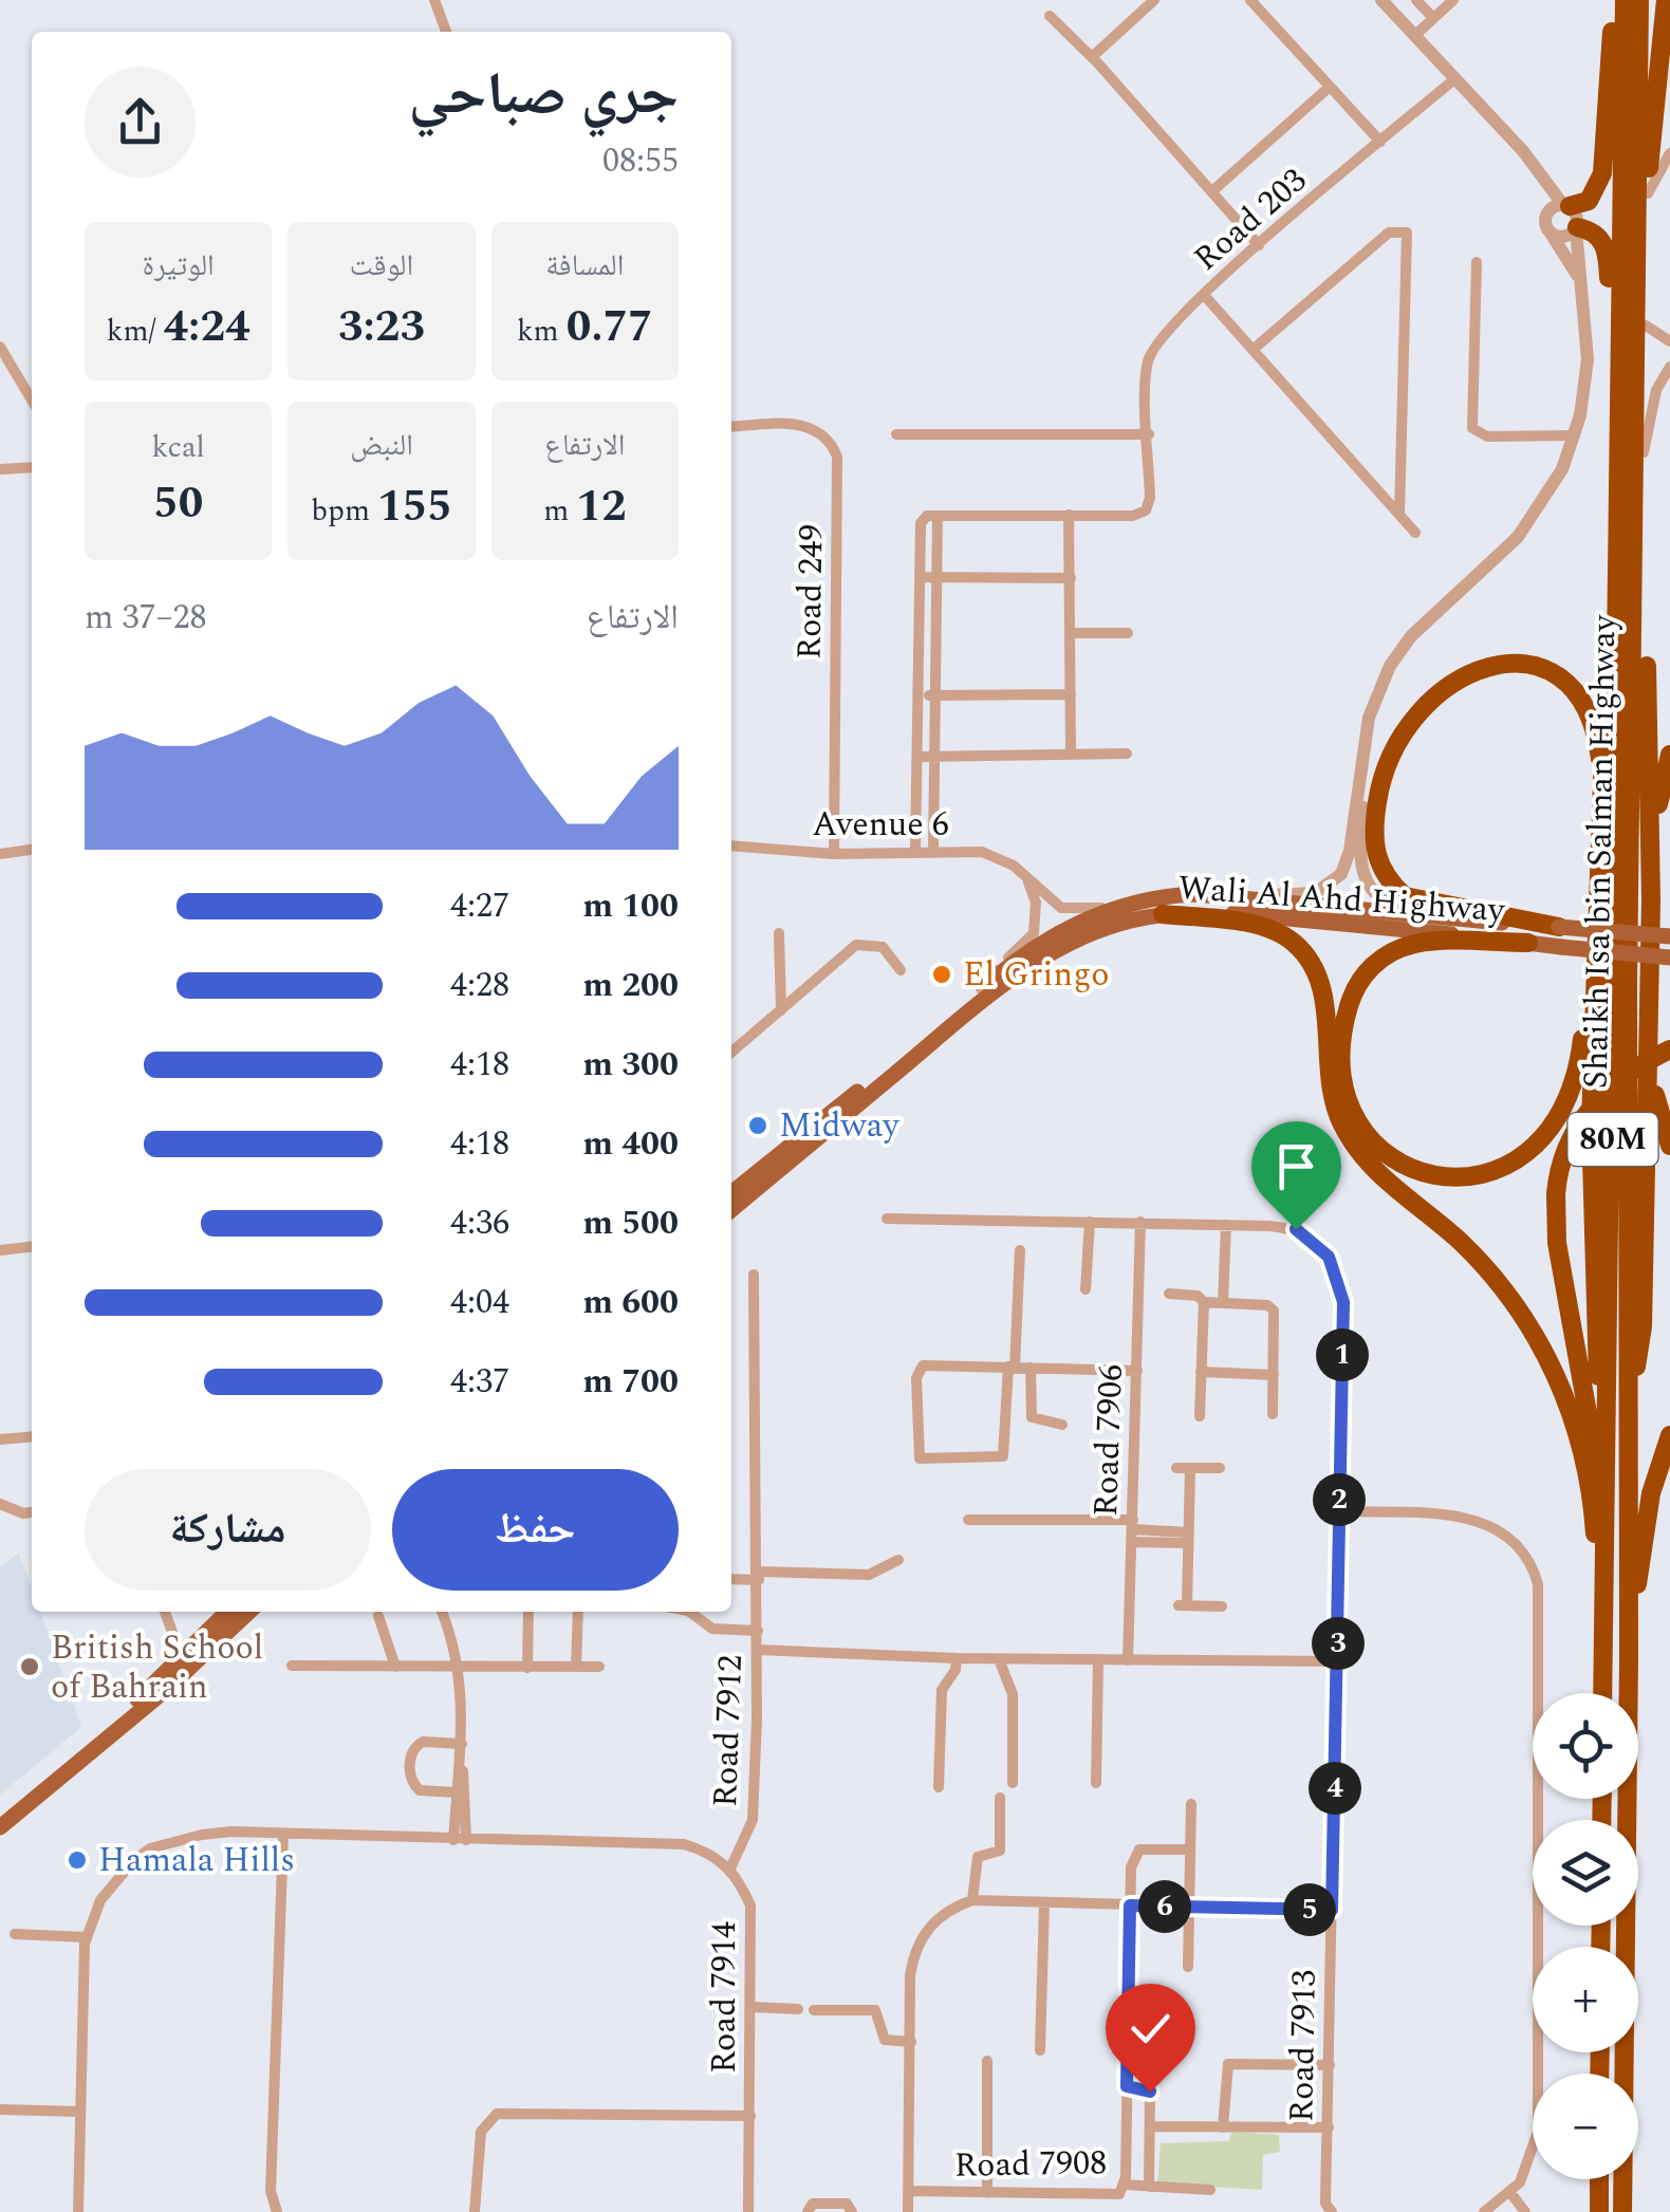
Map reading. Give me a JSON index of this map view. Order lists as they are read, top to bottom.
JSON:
{
  "streets": {
    "highway": ["Shaikh Isa bin Salman Highway", "80M"],
    "main road": ["Wali Al Ahd Highway"],
    "street": [
      "Road 203",
      "Road 249",
      "Avenue 6",
      "Road 7906",
      "Road 7912",
      "Road 7914",
      "Road 7913",
      "Road 7908"
    ]
  },
  "crossings": [
    ["Road 249", "Avenue 6"],
    ["Avenue 6", "Wali Al Ahd Highway"],
    ["Road 7912", "Road 7914"]
  ],
  "places": [
    "El Gringo",
    "Midway",
    "British School of Bahrain",
    "Hamala Hills"
  ],
  "page": {
    "heading": ["جري صباحي", "08:55"],
    "stats": [
      ["المسافة", "0.77 km"],
      ["الوقت", "3:23"],
      ["الوتيرة", "4:24 /km"],
      ["الارتفاع", "12 m"],
      ["النبض", "155 bpm"],
      ["kcal", "50"]
    ],
    "chart": ["الارتفاع", "28–37 m"],
    "list": [
      {
        "name": "100 m",
        "note": "4:27"
      },
      {
        "name": "200 m",
        "note": "4:28"
      },
      {
        "name": "300 m",
        "note": "4:18"
      },
      {
        "name": "400 m",
        "note": "4:18"
      },
      {
        "name": "500 m",
        "note": "4:36"
      },
      {
        "name": "600 m",
        "note": "4:04"
      },
      {
        "name": "700 m",
        "note": "4:37"
      }
    ],
    "pins": [
      "1",
      "2",
      "3",
      "4",
      "6",
      "5"
    ],
    "buttons": ["حفظ", "مشاركة"],
    "map_buttons": ["+", "−"]
  }
}
